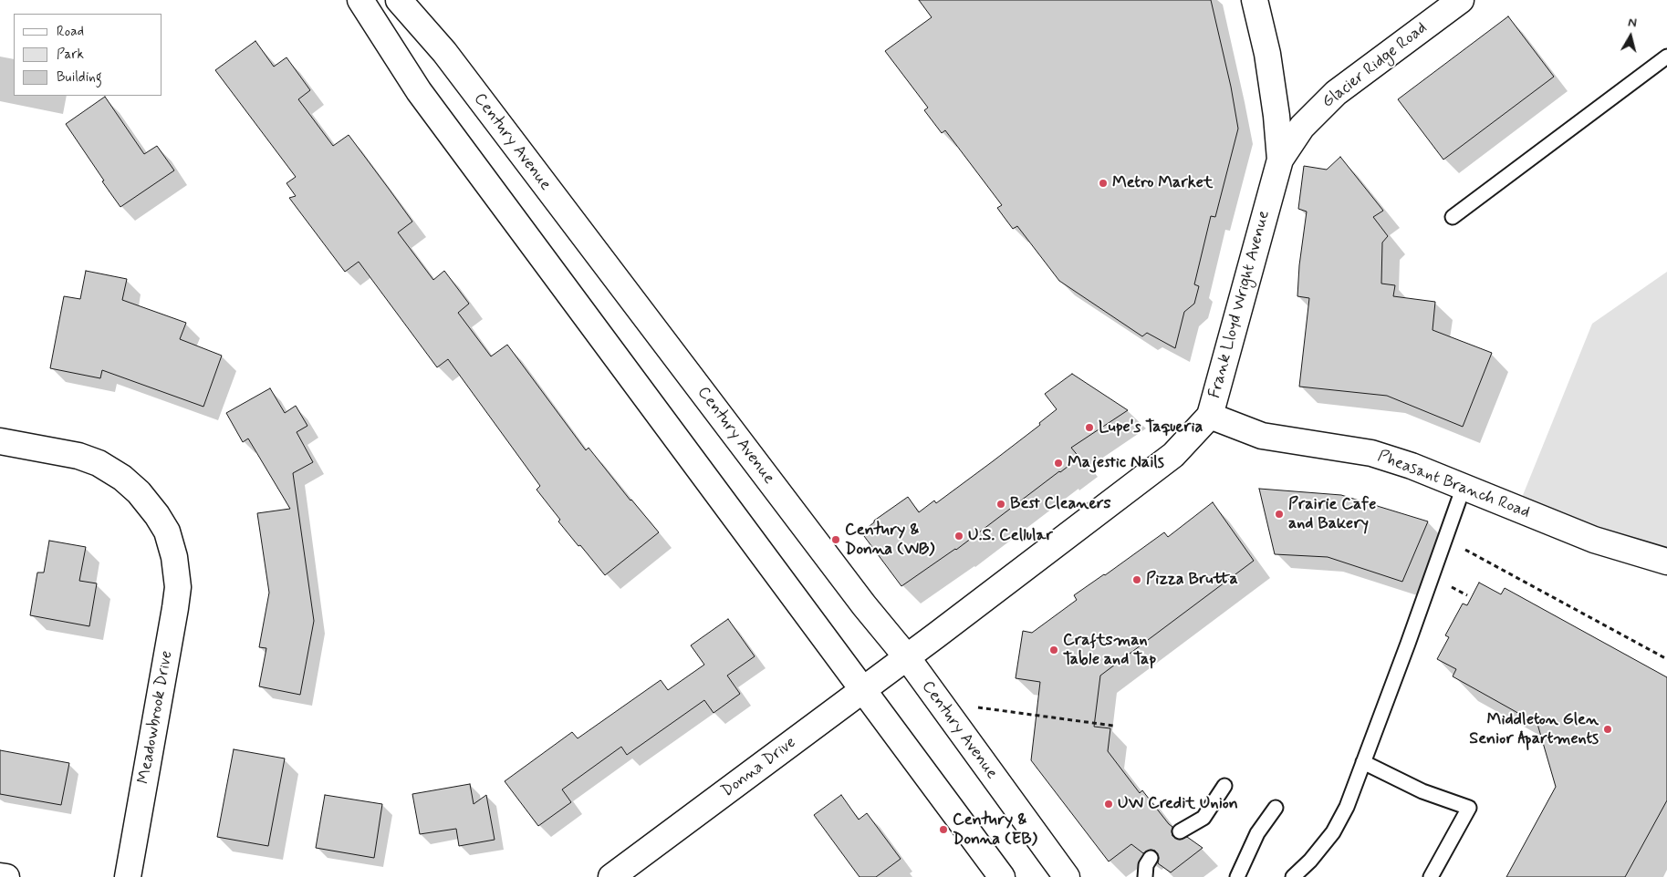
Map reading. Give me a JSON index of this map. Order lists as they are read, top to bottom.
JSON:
{
  "streets": {
    "street": [
      "Glacier Ridge Road",
      "Century Avenue",
      "Frank Lloyd Wright Avenue",
      "Pheasant Branch Road",
      "Meadowbrook Drive",
      "Donna Drive"
    ]
  },
  "crossings": [
    ["Glacier Ridge Road", "Frank Lloyd Wright Avenue"],
    ["Century Avenue", "Frank Lloyd Wright Avenue"],
    ["Century Avenue", "Donna Drive"],
    ["Frank Lloyd Wright Avenue", "Pheasant Branch Road"],
    ["Frank Lloyd Wright Avenue", "Donna Drive"]
  ],
  "places": [
    "Metro Market",
    "Lupe's Taqueria",
    "Majestic Nails",
    "Best Cleaners",
    "Prairie Cafe and Bakery",
    "U.S. Cellular",
    "Century & Donna (WB)",
    "Pizza Brutta",
    "Craftsman Table and Tap",
    "Middleton Glen Senior Apartments",
    "UW Credit Union",
    "Century & Donna (EB)"
  ],
  "legend": ["Road", "Park", "Building"],
  "north": "top"
}
